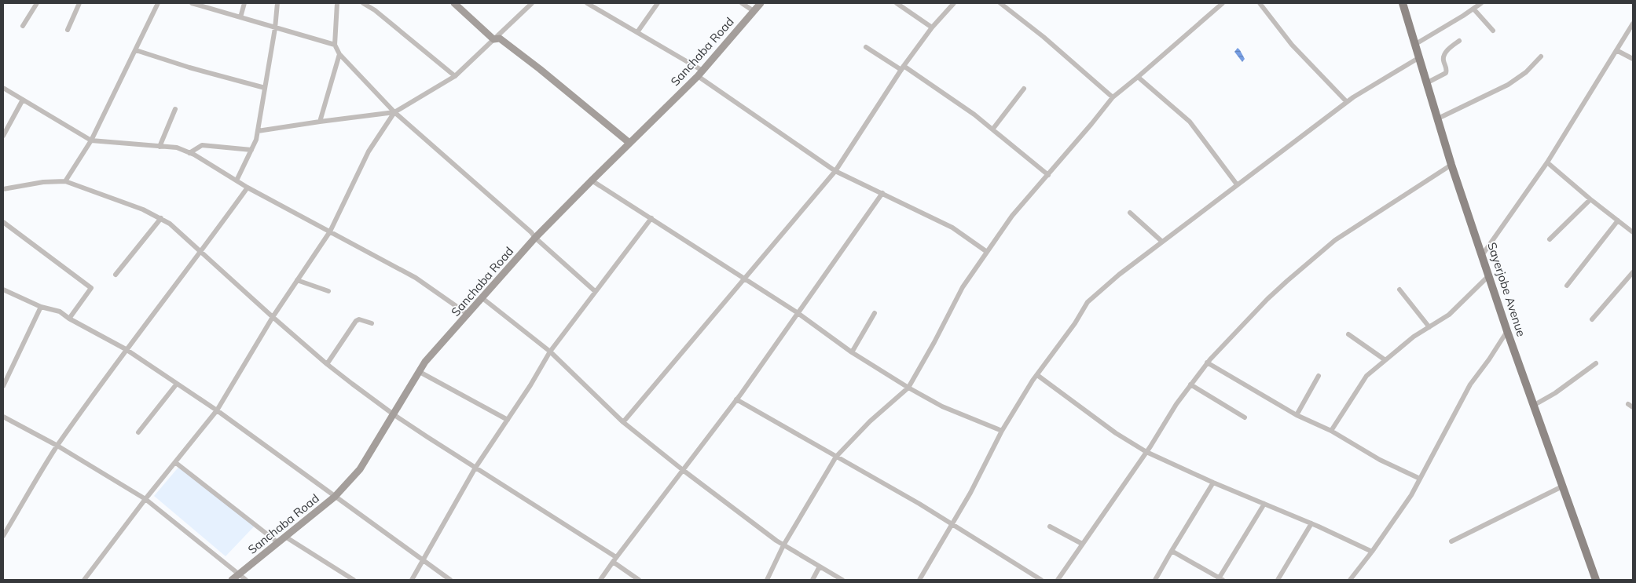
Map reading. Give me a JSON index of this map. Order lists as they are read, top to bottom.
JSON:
{
  "streets": {
    "main road": ["Sayerjobe Avenue"],
    "street": ["Sanchaba Road"]
  }
}
